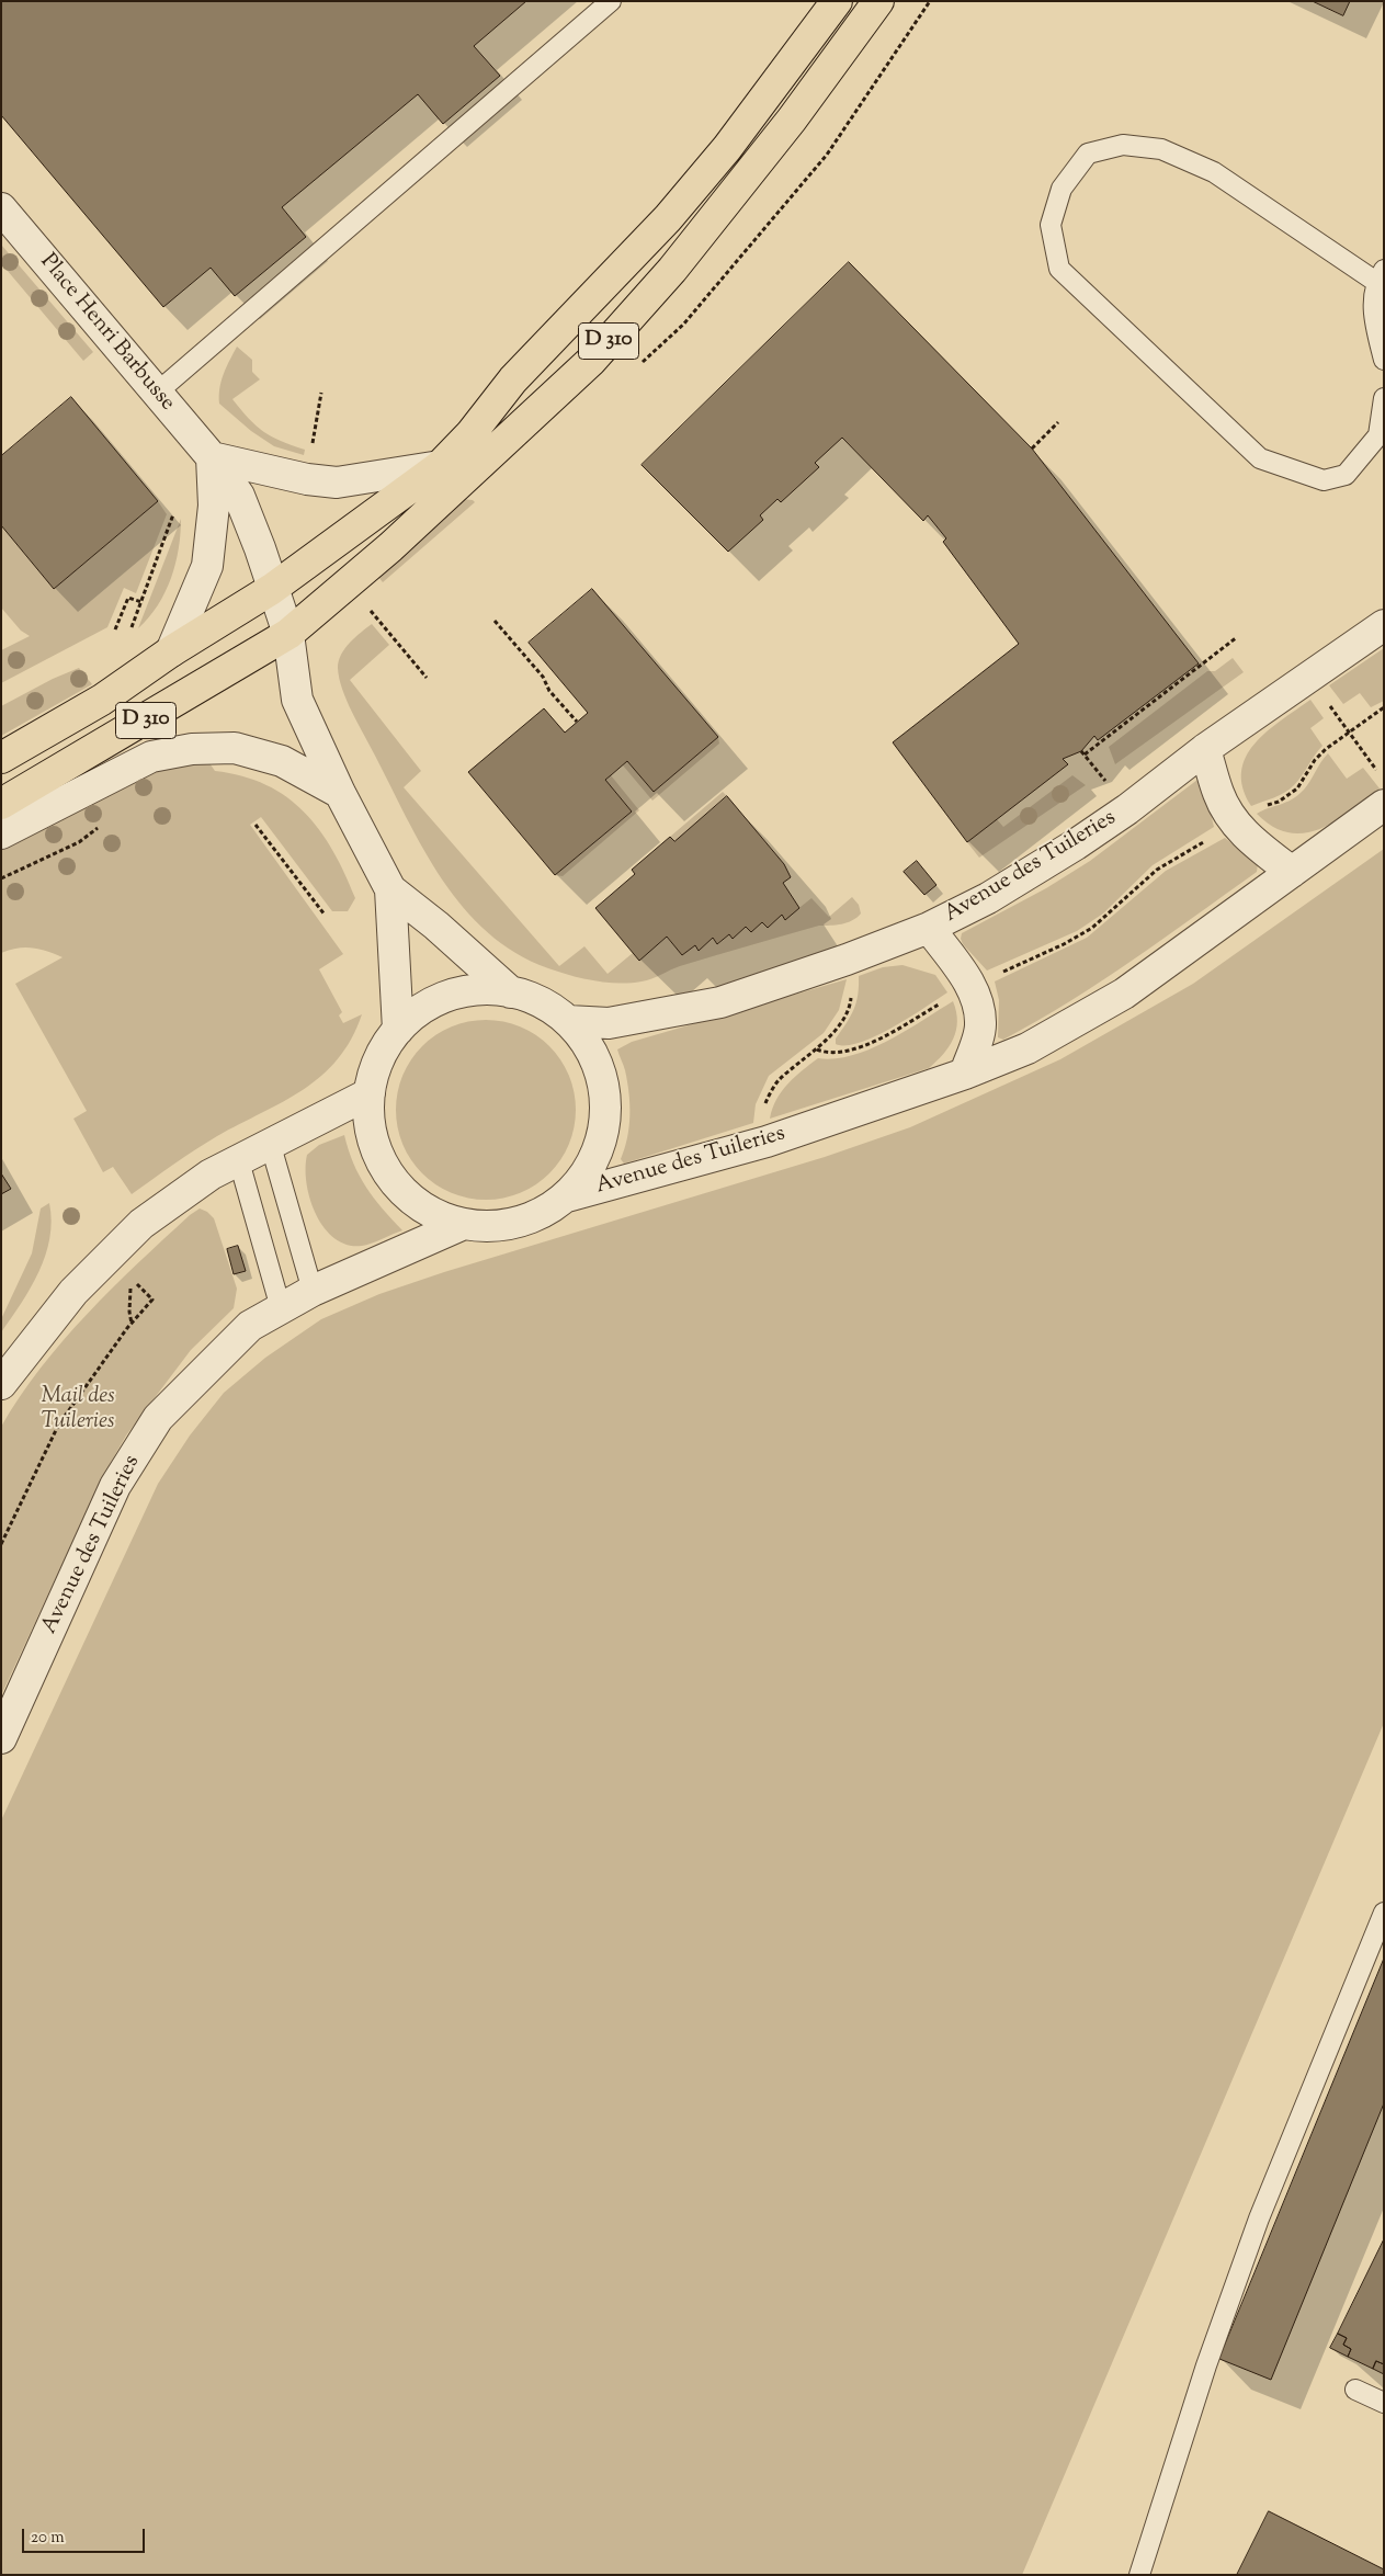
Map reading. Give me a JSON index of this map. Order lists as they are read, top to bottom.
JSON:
{
  "streets": {
    "main road": ["D 310"],
    "street": ["Place Henri Barbusse", "Avenue des Tuileries"]
  },
  "crossings": [
    ["Place Henri Barbusse", "D 310"]
  ],
  "parks": ["Mail des Tuileries"],
  "scale_bar": "20 m"
}
